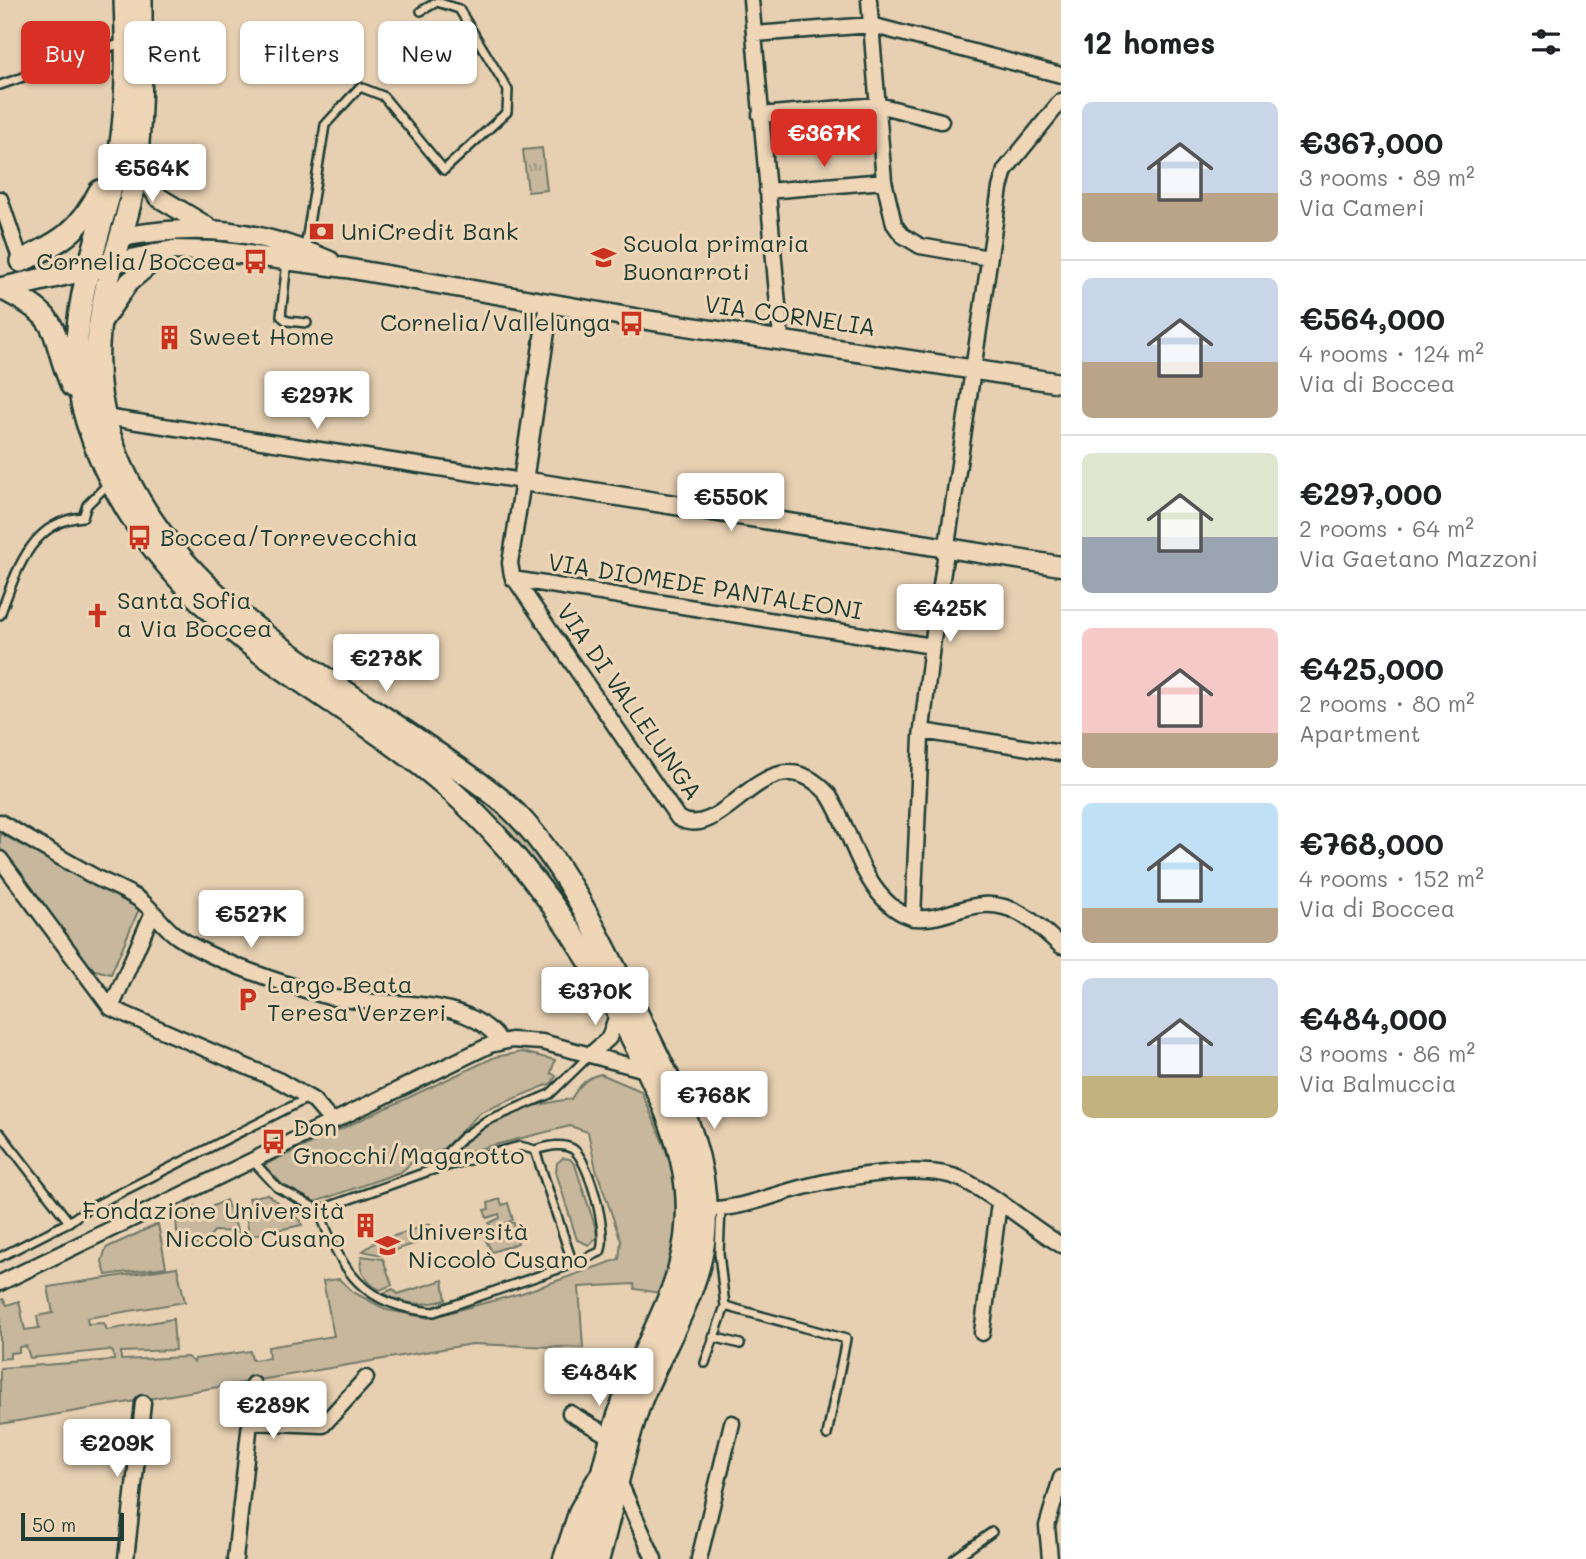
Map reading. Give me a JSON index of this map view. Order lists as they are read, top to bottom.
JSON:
{
  "streets": {
    "street": ["VIA CORNELIA", "VIA DIOMEDE PANTALEONI", "VIA DI VALLELUNGA"]
  },
  "crossings": [
    ["VIA DIOMEDE PANTALEONI", "VIA DI VALLELUNGA"]
  ],
  "places": {
    "bank": ["UniCredit Bank"],
    "school or university": ["Scuola primaria Buonarroti", "Università Niccolò Cusano"],
    "bus stop": [
      "Cornelia/Boccea",
      "Cornelia/Vallelunga",
      "Boccea/Torrevecchia",
      "Don Gnocchi/Magarotto"
    ],
    "building": ["Sweet Home", "Fondazione Università Niccolò Cusano"],
    "church": ["Santa Sofia a Via Boccea"],
    "parking": ["Largo Beata Teresa Verzeri"]
  },
  "scale_bar": "50 m",
  "page": {
    "heading": "12 homes",
    "chip": [
      "Buy",
      "Rent",
      "Filters",
      "New"
    ],
    "list": [
      {
        "name": "€367,000",
        "note": "3 rooms · 89 m² · Via Cameri"
      },
      {
        "name": "€564,000",
        "note": "4 rooms · 124 m² · Via di Boccea"
      },
      {
        "name": "€297,000",
        "note": "2 rooms · 64 m² · Via Gaetano Mazzoni"
      },
      {
        "name": "€425,000",
        "note": "2 rooms · 80 m² · Apartment"
      },
      {
        "name": "€768,000",
        "note": "4 rooms · 152 m² · Via di Boccea"
      },
      {
        "name": "€484,000",
        "note": "3 rooms · 86 m² · Via Balmuccia"
      }
    ],
    "price": [
      "€367K",
      "€564K",
      "€297K",
      "€550K",
      "€425K",
      "€278K",
      "€527K",
      "€370K",
      "€768K",
      "€484K",
      "€289K",
      "€209K"
    ],
    "scale": "50 m"
  }
}
